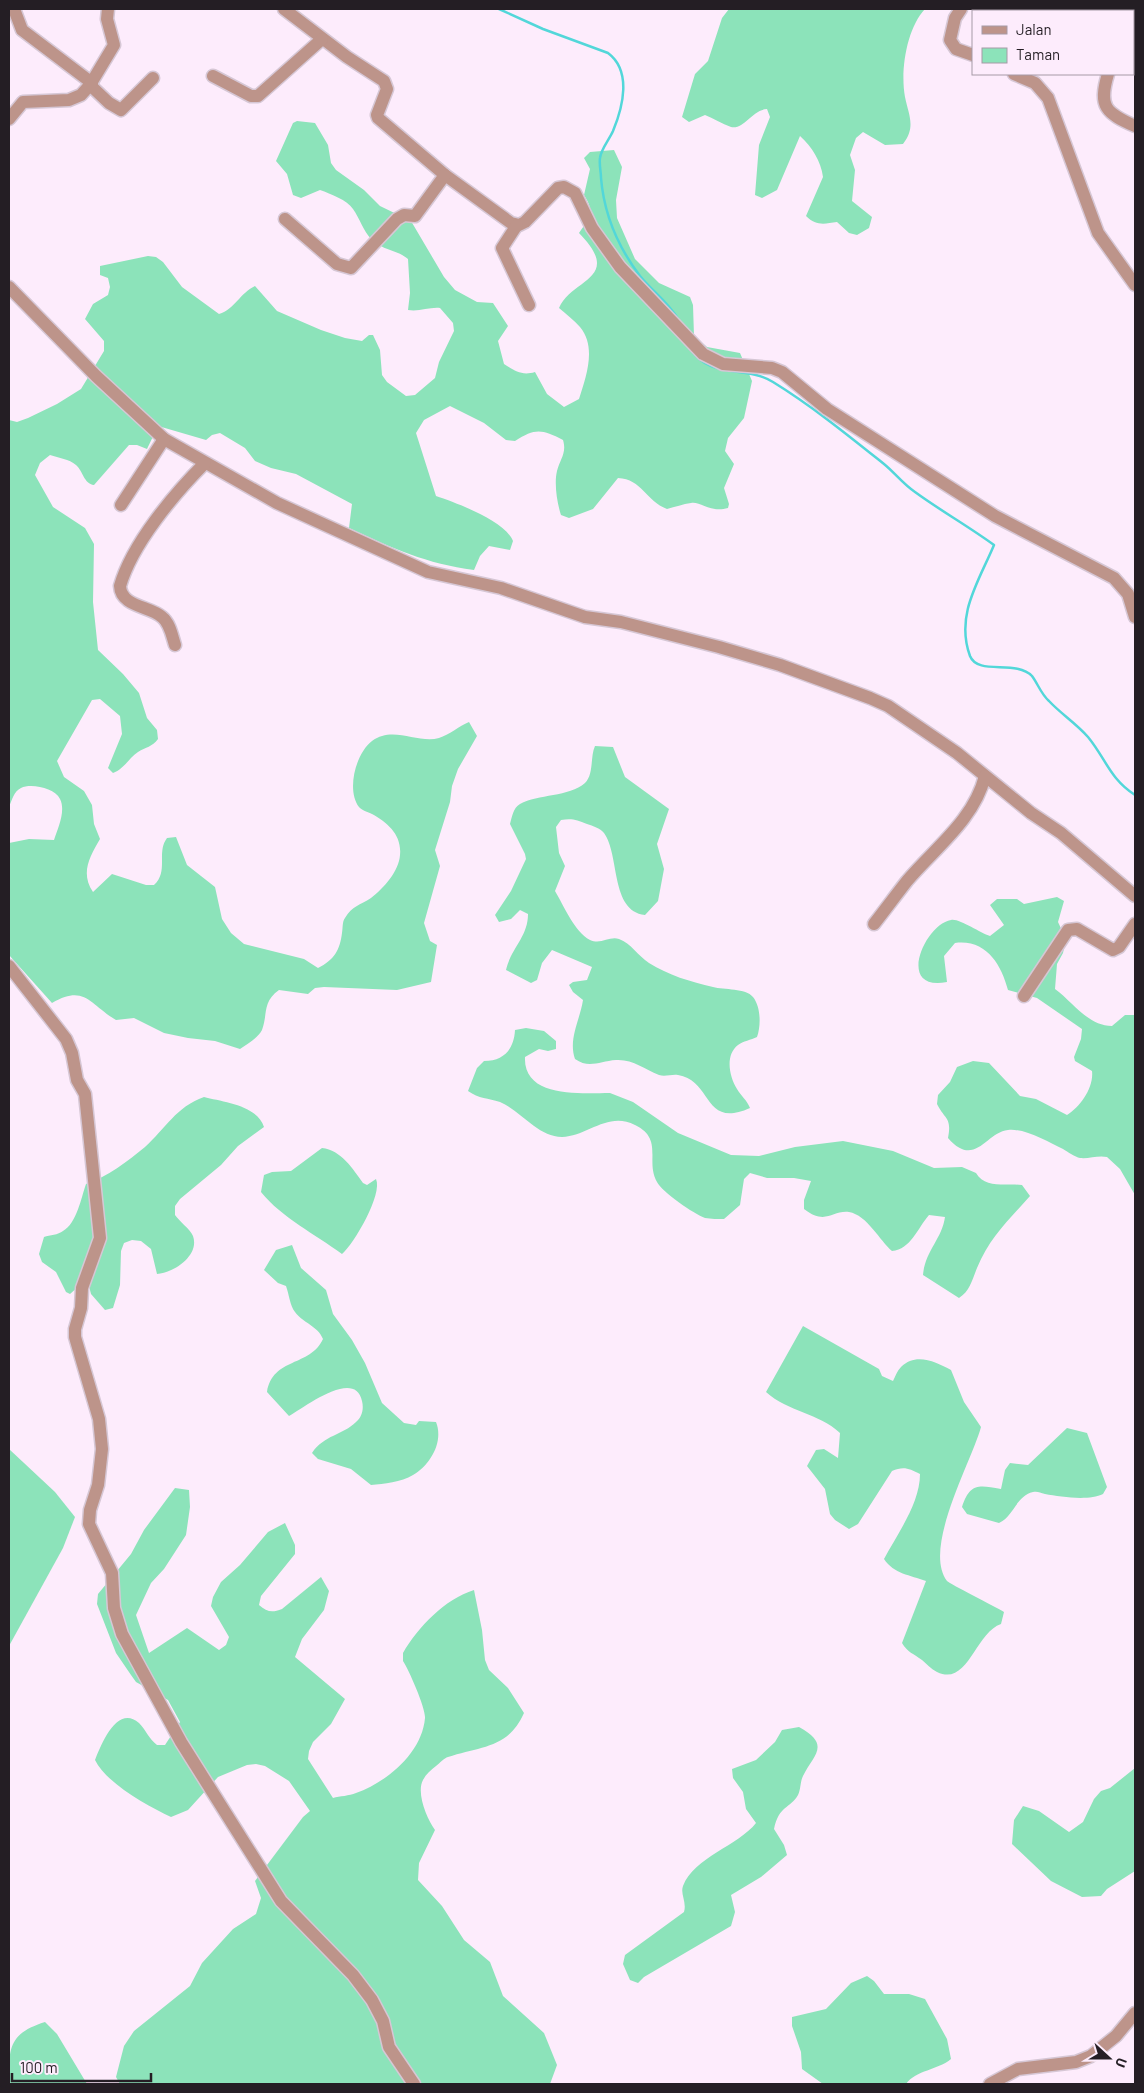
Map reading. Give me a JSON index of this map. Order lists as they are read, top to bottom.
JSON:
{
  "legend": ["Jalan", "Taman"],
  "scale_bar": "100 m",
  "north": "right"
}
